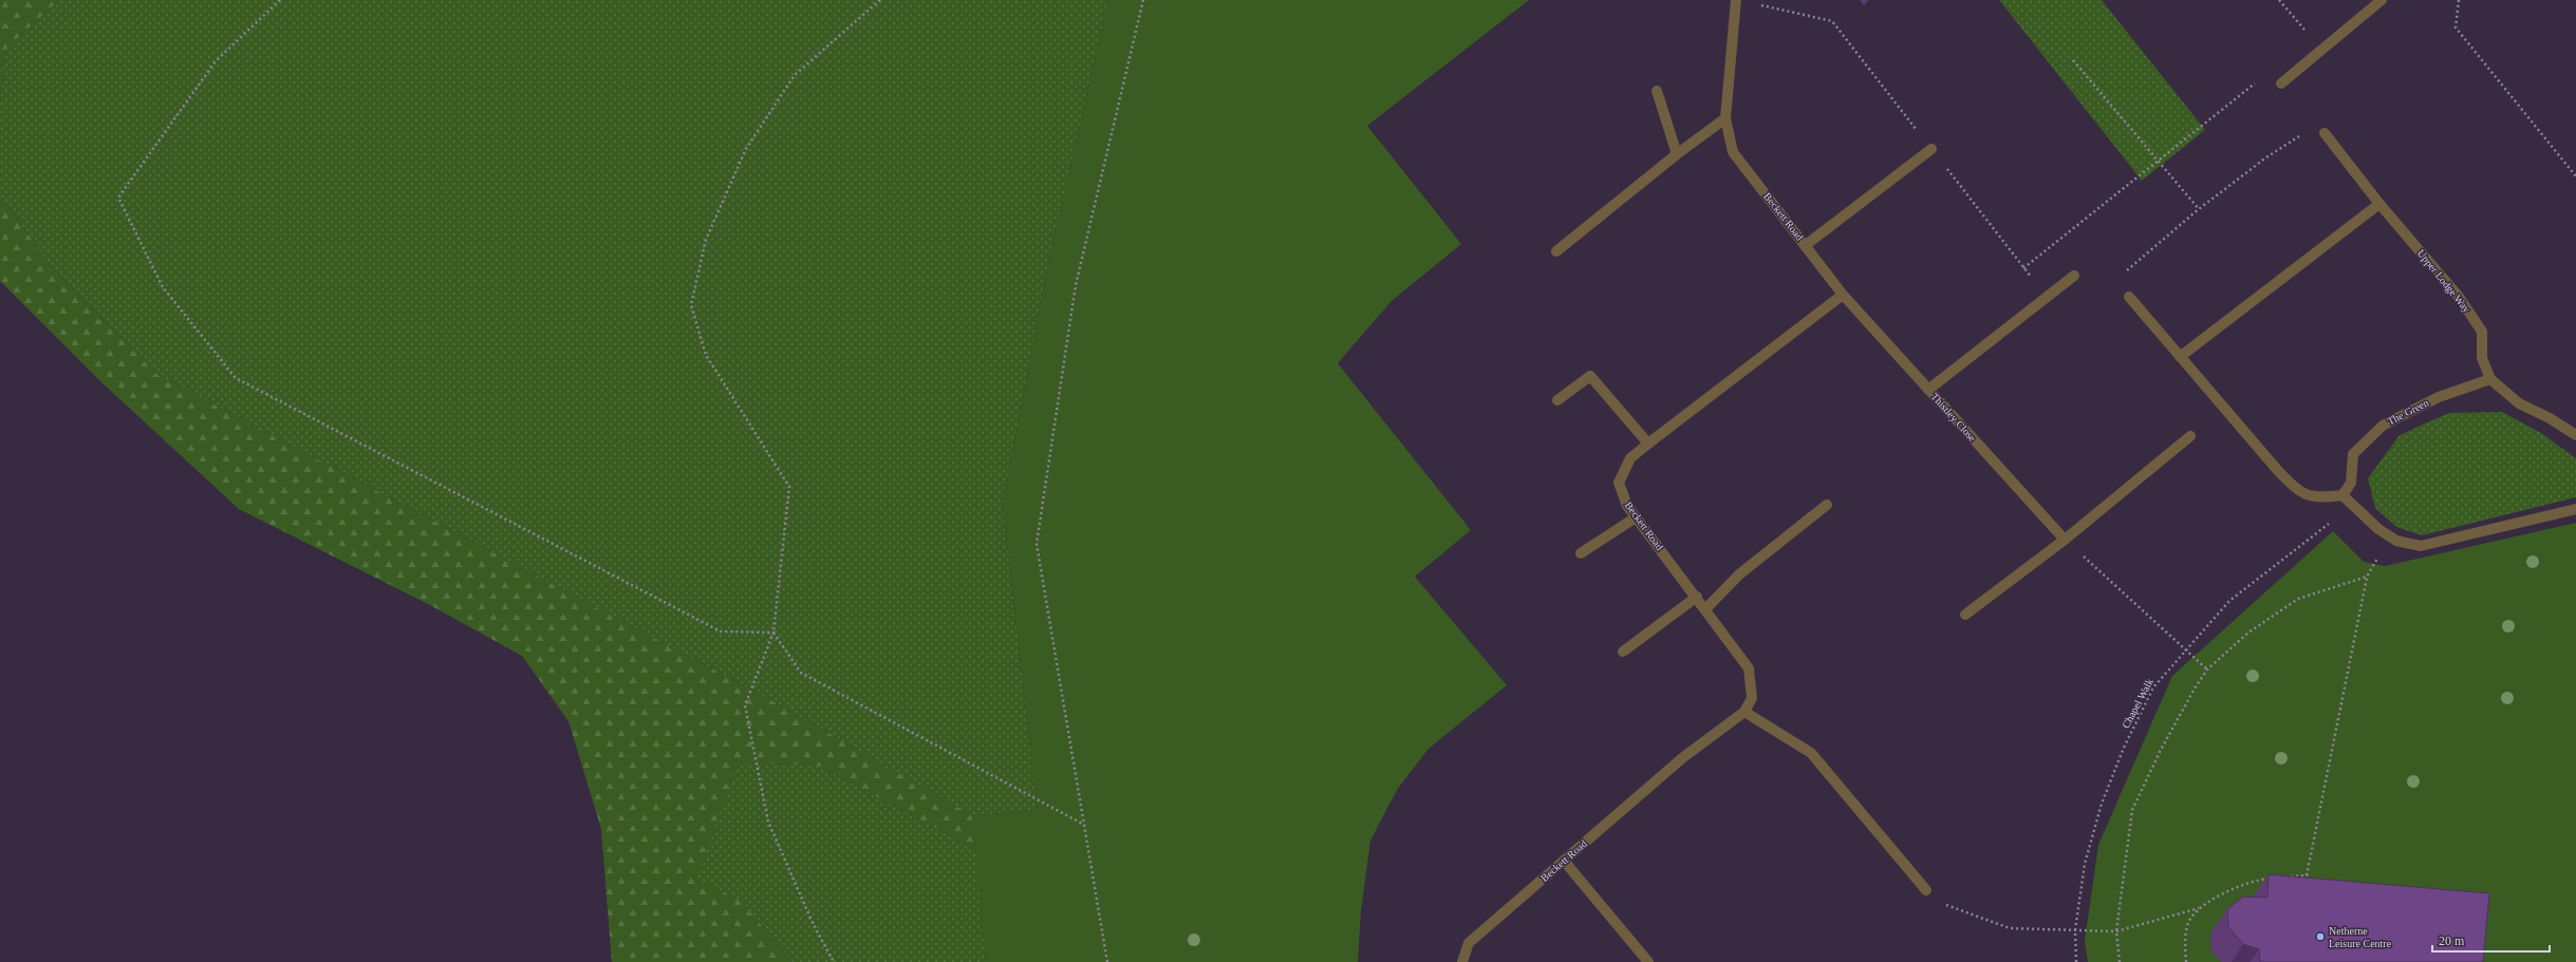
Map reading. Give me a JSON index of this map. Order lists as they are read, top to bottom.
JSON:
{
  "streets": {
    "street": [
      "Beckett Road",
      "Upper Lodge Way",
      "The Green",
      "Thistley Close"
    ],
    "path": ["Chapel Walk"]
  },
  "crossings": [
    ["Beckett Road", "Thistley Close"],
    ["Upper Lodge Way", "The Green"]
  ],
  "places": ["Netherne Leisure Centre"],
  "scale_bar": "20 m"
}
